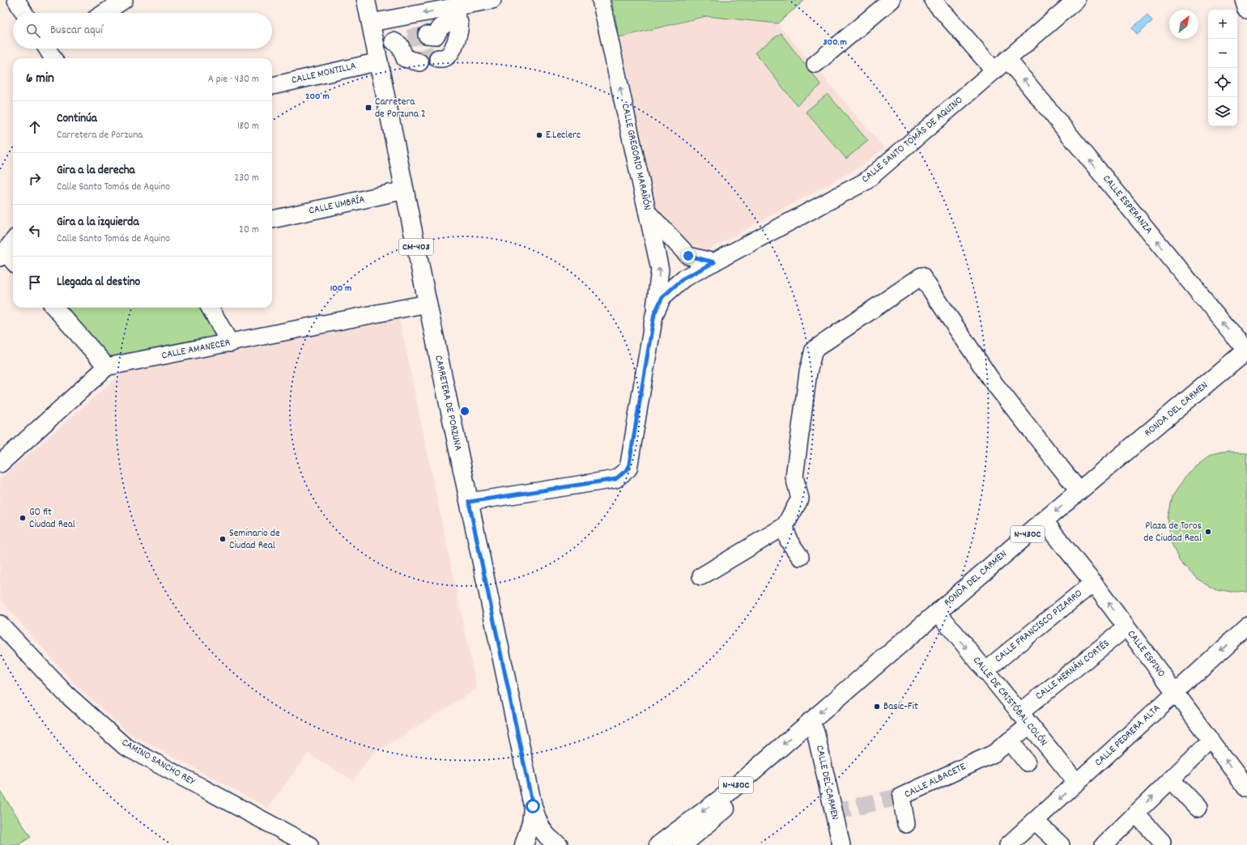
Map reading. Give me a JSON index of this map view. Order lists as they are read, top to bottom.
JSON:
{
  "streets": {
    "main road": [
      "CM-403",
      "CARRETERA DE PORZUNA",
      "RONDA DEL CARMEN",
      "N-430C"
    ],
    "street": [
      "CALLE MONTILLA",
      "CALLE SANTO TOMÁS DE AQUINO",
      "CALLE GREGORIO MARAÑÓN",
      "CALLE ESPERANZA",
      "CALLE UMBRÍA",
      "CALLE AMANECER",
      "CALLE FRANCISCO PIZARRO",
      "CALLE ESPINO",
      "CALLE HERNÁN CORTÉS",
      "CALLE DE CRISTÓBAL COLÓN",
      "CALLE PEDRERA ALTA",
      "CAMINO SANCHO REY",
      "CALLE ALBACETE",
      "CALLE DEL CARMEN"
    ]
  },
  "crossings": [
    ["CALLE MONTILLA", "CARRETERA DE PORZUNA"],
    ["CALLE SANTO TOMÁS DE AQUINO", "CALLE GREGORIO MARAÑÓN"],
    ["CALLE SANTO TOMÁS DE AQUINO", "CALLE ESPERANZA"],
    ["CALLE SANTO TOMÁS DE AQUINO", "CARRETERA DE PORZUNA"],
    ["CALLE ESPERANZA", "RONDA DEL CARMEN"],
    ["CALLE UMBRÍA", "CARRETERA DE PORZUNA"],
    ["CALLE AMANECER", "CARRETERA DE PORZUNA"],
    ["RONDA DEL CARMEN", "N-430C"],
    ["RONDA DEL CARMEN", "CALLE ESPINO"],
    ["RONDA DEL CARMEN", "CALLE DE CRISTÓBAL COLÓN"],
    ["RONDA DEL CARMEN", "CALLE DEL CARMEN"],
    ["N-430C", "CALLE DEL CARMEN"],
    ["CALLE FRANCISCO PIZARRO", "CALLE ESPINO"],
    ["CALLE FRANCISCO PIZARRO", "CALLE DE CRISTÓBAL COLÓN"],
    ["CALLE ESPINO", "CALLE HERNÁN CORTÉS"],
    ["CALLE ESPINO", "CALLE PEDRERA ALTA"],
    ["CALLE HERNÁN CORTÉS", "CALLE DE CRISTÓBAL COLÓN"],
    ["CALLE HERNÁN CORTÉS", "CALLE ALBACETE"],
    ["CALLE DE CRISTÓBAL COLÓN", "CALLE PEDRERA ALTA"]
  ],
  "one_way": ["CALLE GREGORIO MARAÑÓN", "CALLE ESPERANZA", "CALLE PEDRERA ALTA"],
  "places": {
    "transit": ["Carretera de Porzuna 2"],
    "other": [
      "E.Leclerc",
      "GO fit Ciudad Real",
      "Plaza de Toros de Ciudad Real",
      "Seminario de Ciudad Real",
      "Basic-Fit"
    ]
  },
  "north": "top right",
  "page": {
    "map_buttons": ["+", "−"],
    "search": "Buscar aquí",
    "heading": ["6 min", "A pie · 430 m"],
    "list": [
      ["Continúa", "Carretera de Porzuna", "180 m"],
      ["Gira a la derecha", "Calle Santo Tomás de Aquino", "230 m"],
      ["Gira a la izquierda", "Calle Santo Tomás de Aquino", "20 m"],
      "Llegada al destino"
    ]
  },
  "rings": ["300 m", "200 m", "100 m"]
}
